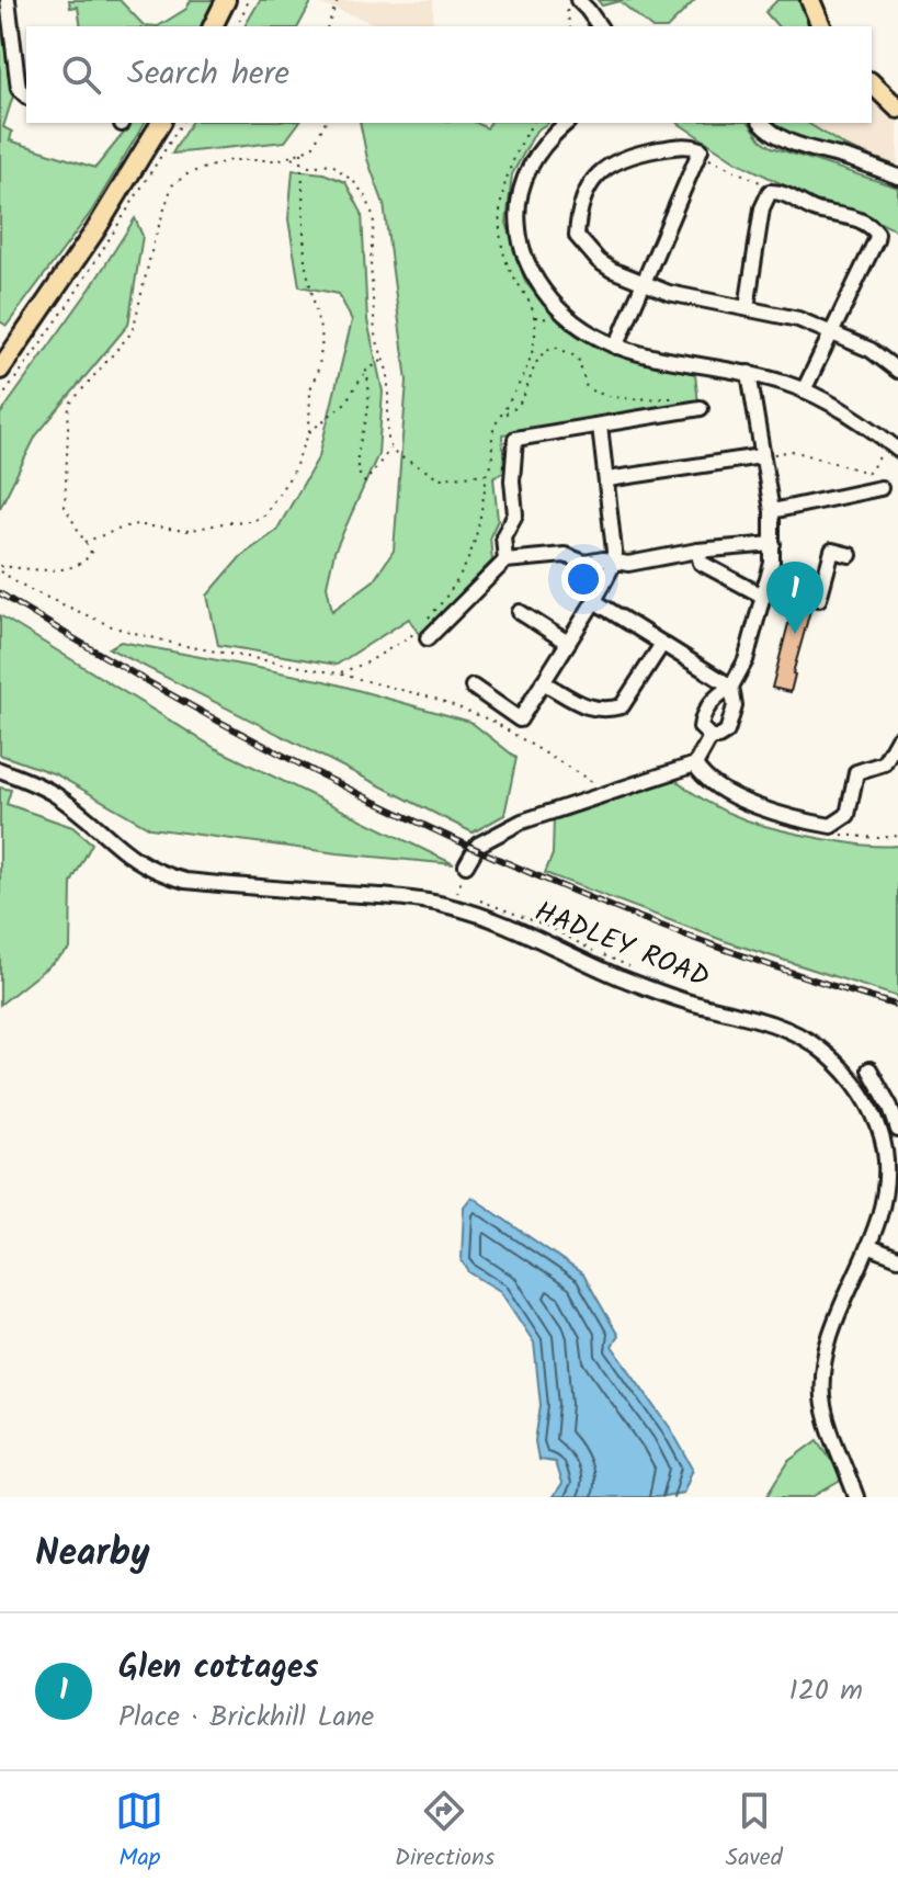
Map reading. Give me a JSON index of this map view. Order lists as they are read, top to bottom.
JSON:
{
  "streets": {
    "street": ["HADLEY ROAD"]
  },
  "page": {
    "search": "Search here",
    "pins": "1",
    "heading": "Nearby",
    "list": [
      {
        "mark": "1",
        "name": "Glen cottages",
        "note": "Place · Brickhill Lane",
        "value": "120 m"
      }
    ],
    "nav": ["Map", "Directions", "Saved"]
  }
}
